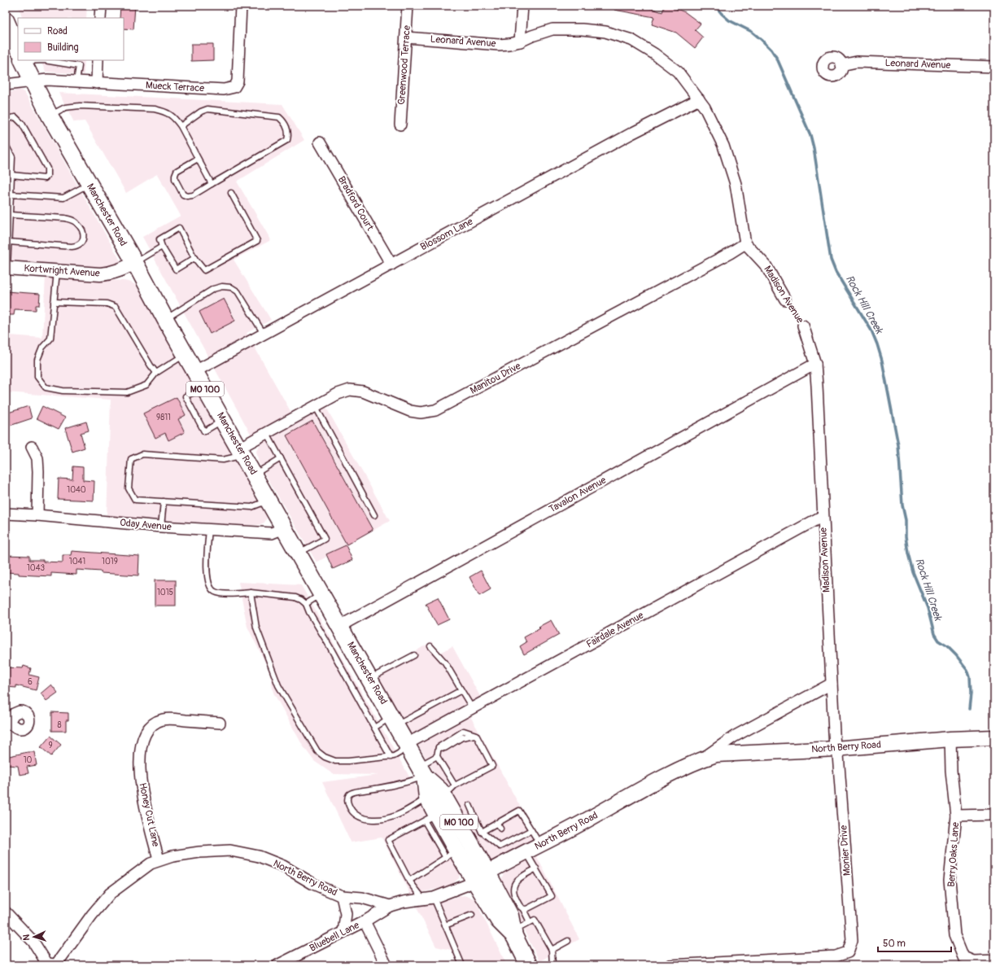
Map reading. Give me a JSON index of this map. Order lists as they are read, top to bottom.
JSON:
{
  "streets": {
    "main road": ["Manchester Road", "MO 100", "North Berry Road"],
    "street": [
      "Leonard Avenue",
      "Greenwood Terrace",
      "Mueck Terrace",
      "Bradford Court",
      "Blossom Lane",
      "Kortwright Avenue",
      "Madison Avenue",
      "Manitou Drive",
      "Tavalon Avenue",
      "Oday Avenue",
      "Fairdale Avenue",
      "Honey Cut Lane",
      "Monier Drive",
      "Berry Oaks Lane",
      "Bluebell Lane"
    ]
  },
  "crossings": [
    ["Leonard Avenue", "Greenwood Terrace"],
    ["Mueck Terrace", "Manchester Road"],
    ["Bradford Court", "Blossom Lane"],
    ["Manchester Road", "Blossom Lane"],
    ["Manchester Road", "Kortwright Avenue"],
    ["Manchester Road", "Manitou Drive"],
    ["Manchester Road", "Tavalon Avenue"],
    ["Manchester Road", "Oday Avenue"],
    ["Manchester Road", "Fairdale Avenue"],
    ["Manchester Road", "North Berry Road"],
    ["Madison Avenue", "Manitou Drive"],
    ["Madison Avenue", "Tavalon Avenue"],
    ["Madison Avenue", "Fairdale Avenue"],
    ["Madison Avenue", "North Berry Road"],
    ["Madison Avenue", "Monier Drive"],
    ["North Berry Road", "Honey Cut Lane"],
    ["North Berry Road", "Monier Drive"],
    ["North Berry Road", "Berry Oaks Lane"],
    ["North Berry Road", "Bluebell Lane"]
  ],
  "water": ["Rock Hill Creek"],
  "house_numbers": [
    "9811",
    "1040",
    "1041",
    "1019",
    "1043",
    "1015",
    "6",
    "8",
    "9",
    "10"
  ],
  "legend": ["Road", "Building"],
  "scale_bar": "50 m",
  "north": "left"
}
